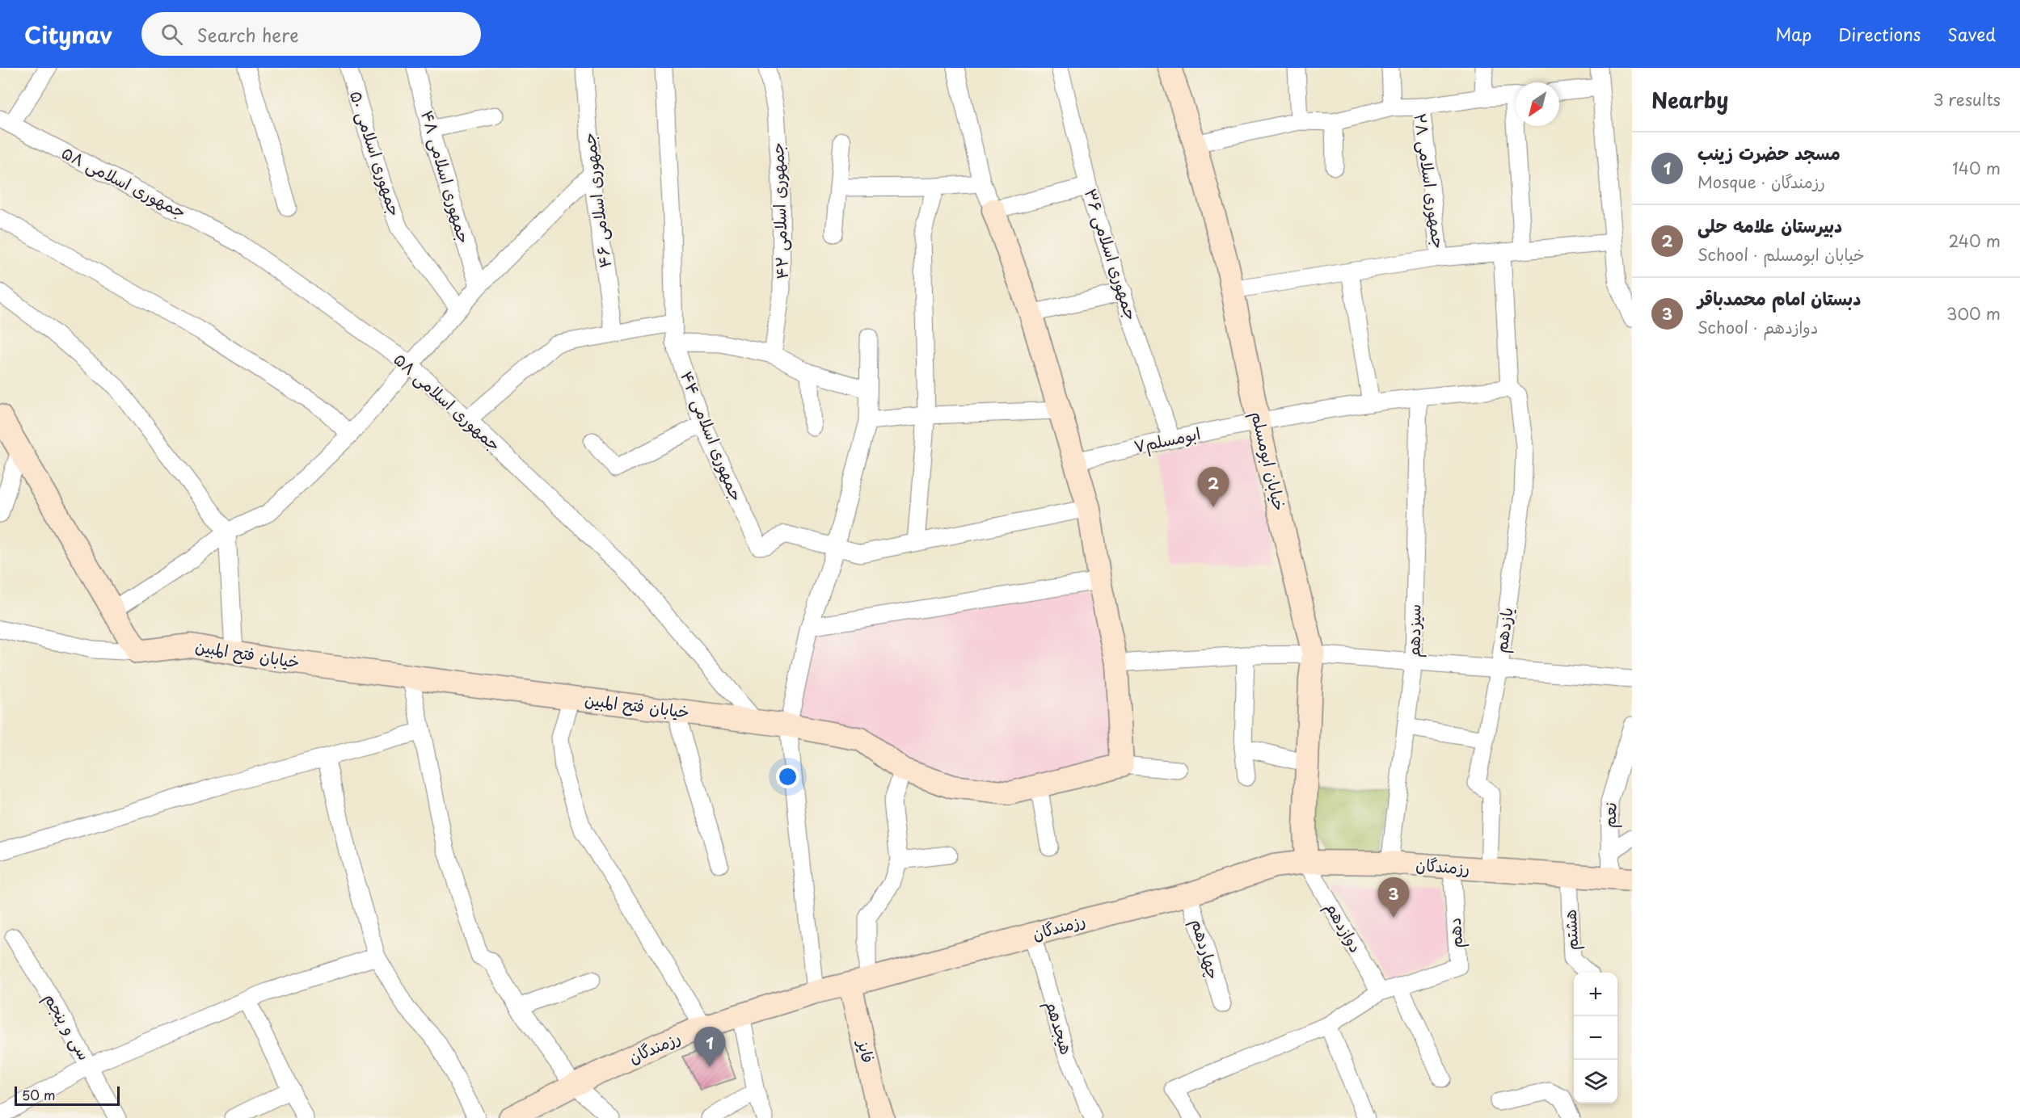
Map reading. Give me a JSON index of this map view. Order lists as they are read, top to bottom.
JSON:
{
  "streets": {
    "street": [
      "جمهوری اسلامی ۵۰",
      "جمهوری اسلامی ۴۸",
      "جمهوری اسلامی ۲۸",
      "جمهوری اسلامی ۵۸",
      "جمهوری اسلامی ۴۶",
      "جمهوری اسلامی ۴۲",
      "جمهوری اسلامی ۳۶",
      "جمهوری اسلامی ۴۴",
      "ابومسلم۷",
      "خیابان ابومسلم",
      "یازدهم",
      "سیزدهم",
      "خیابان فتح المبین",
      "نعم",
      "رزمندگان",
      "دوازدهم",
      "هشتم",
      "دهم",
      "چهاردهم",
      "سی و پنجم",
      "هیجدهم",
      "فایز"
    ]
  },
  "crossings": [
    ["جمهوری اسلامی ۲۸", "خیابان ابومسلم"],
    ["جمهوری اسلامی ۵۸", "خیابان فتح المبین"],
    ["جمهوری اسلامی ۳۶", "ابومسلم۷"],
    ["ابومسلم۷", "خیابان ابومسلم"],
    ["ابومسلم۷", "یازدهم"],
    ["ابومسلم۷", "سیزدهم"],
    ["خیابان ابومسلم", "رزمندگان"],
    ["خیابان ابومسلم", "دوازدهم"],
    ["یازدهم", "رزمندگان"],
    ["سیزدهم", "رزمندگان"],
    ["نعم", "رزمندگان"],
    ["رزمندگان", "دوازدهم"],
    ["رزمندگان", "هشتم"],
    ["رزمندگان", "دهم"],
    ["رزمندگان", "چهاردهم"],
    ["رزمندگان", "هیجدهم"],
    ["رزمندگان", "فایز"]
  ],
  "scale_bar": "50 m",
  "north": "bottom left",
  "page": {
    "header": "Citynav",
    "search": "Search here",
    "nav": ["Map", "Directions", "Saved"],
    "heading": ["Nearby", "3 results"],
    "list": [
      {
        "mark": "1",
        "name": "مسجد حضرت زینب",
        "note": "Mosque · رزمندگان",
        "value": "140 m"
      },
      {
        "mark": "2",
        "name": "دبیرستان علامه حلی",
        "note": "School · خیابان ابومسلم",
        "value": "240 m"
      },
      {
        "mark": "3",
        "name": "دبستان امام محمدباقر",
        "note": "School · دوازدهم",
        "value": "300 m"
      }
    ],
    "pins": ["2", "3", "1"],
    "map_buttons": ["+", "−"],
    "scale": "50 m"
  }
}
